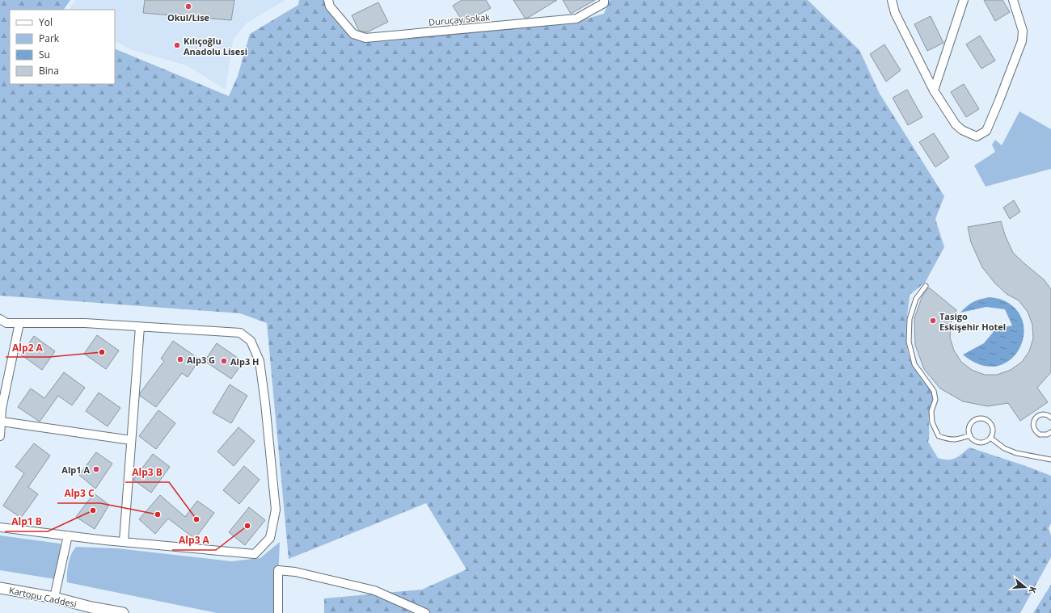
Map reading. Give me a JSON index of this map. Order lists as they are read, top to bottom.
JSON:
{
  "streets": {
    "street": ["Duruçay Sokak", "Kartopu Caddesi"]
  },
  "places": [
    "Okul/Lise",
    "Kılıçoğlu Anadolu Lisesi",
    "Tasigo Eskişehir Hotel",
    "Alp2 A",
    "Alp3 G",
    "Alp3 H",
    "Alp1 A",
    "Alp1 B",
    "Alp3 C",
    "Alp3 B",
    "Alp3 A"
  ],
  "legend": [
    "Yol",
    "Park",
    "Su",
    "Bina"
  ],
  "north": "right"
}
